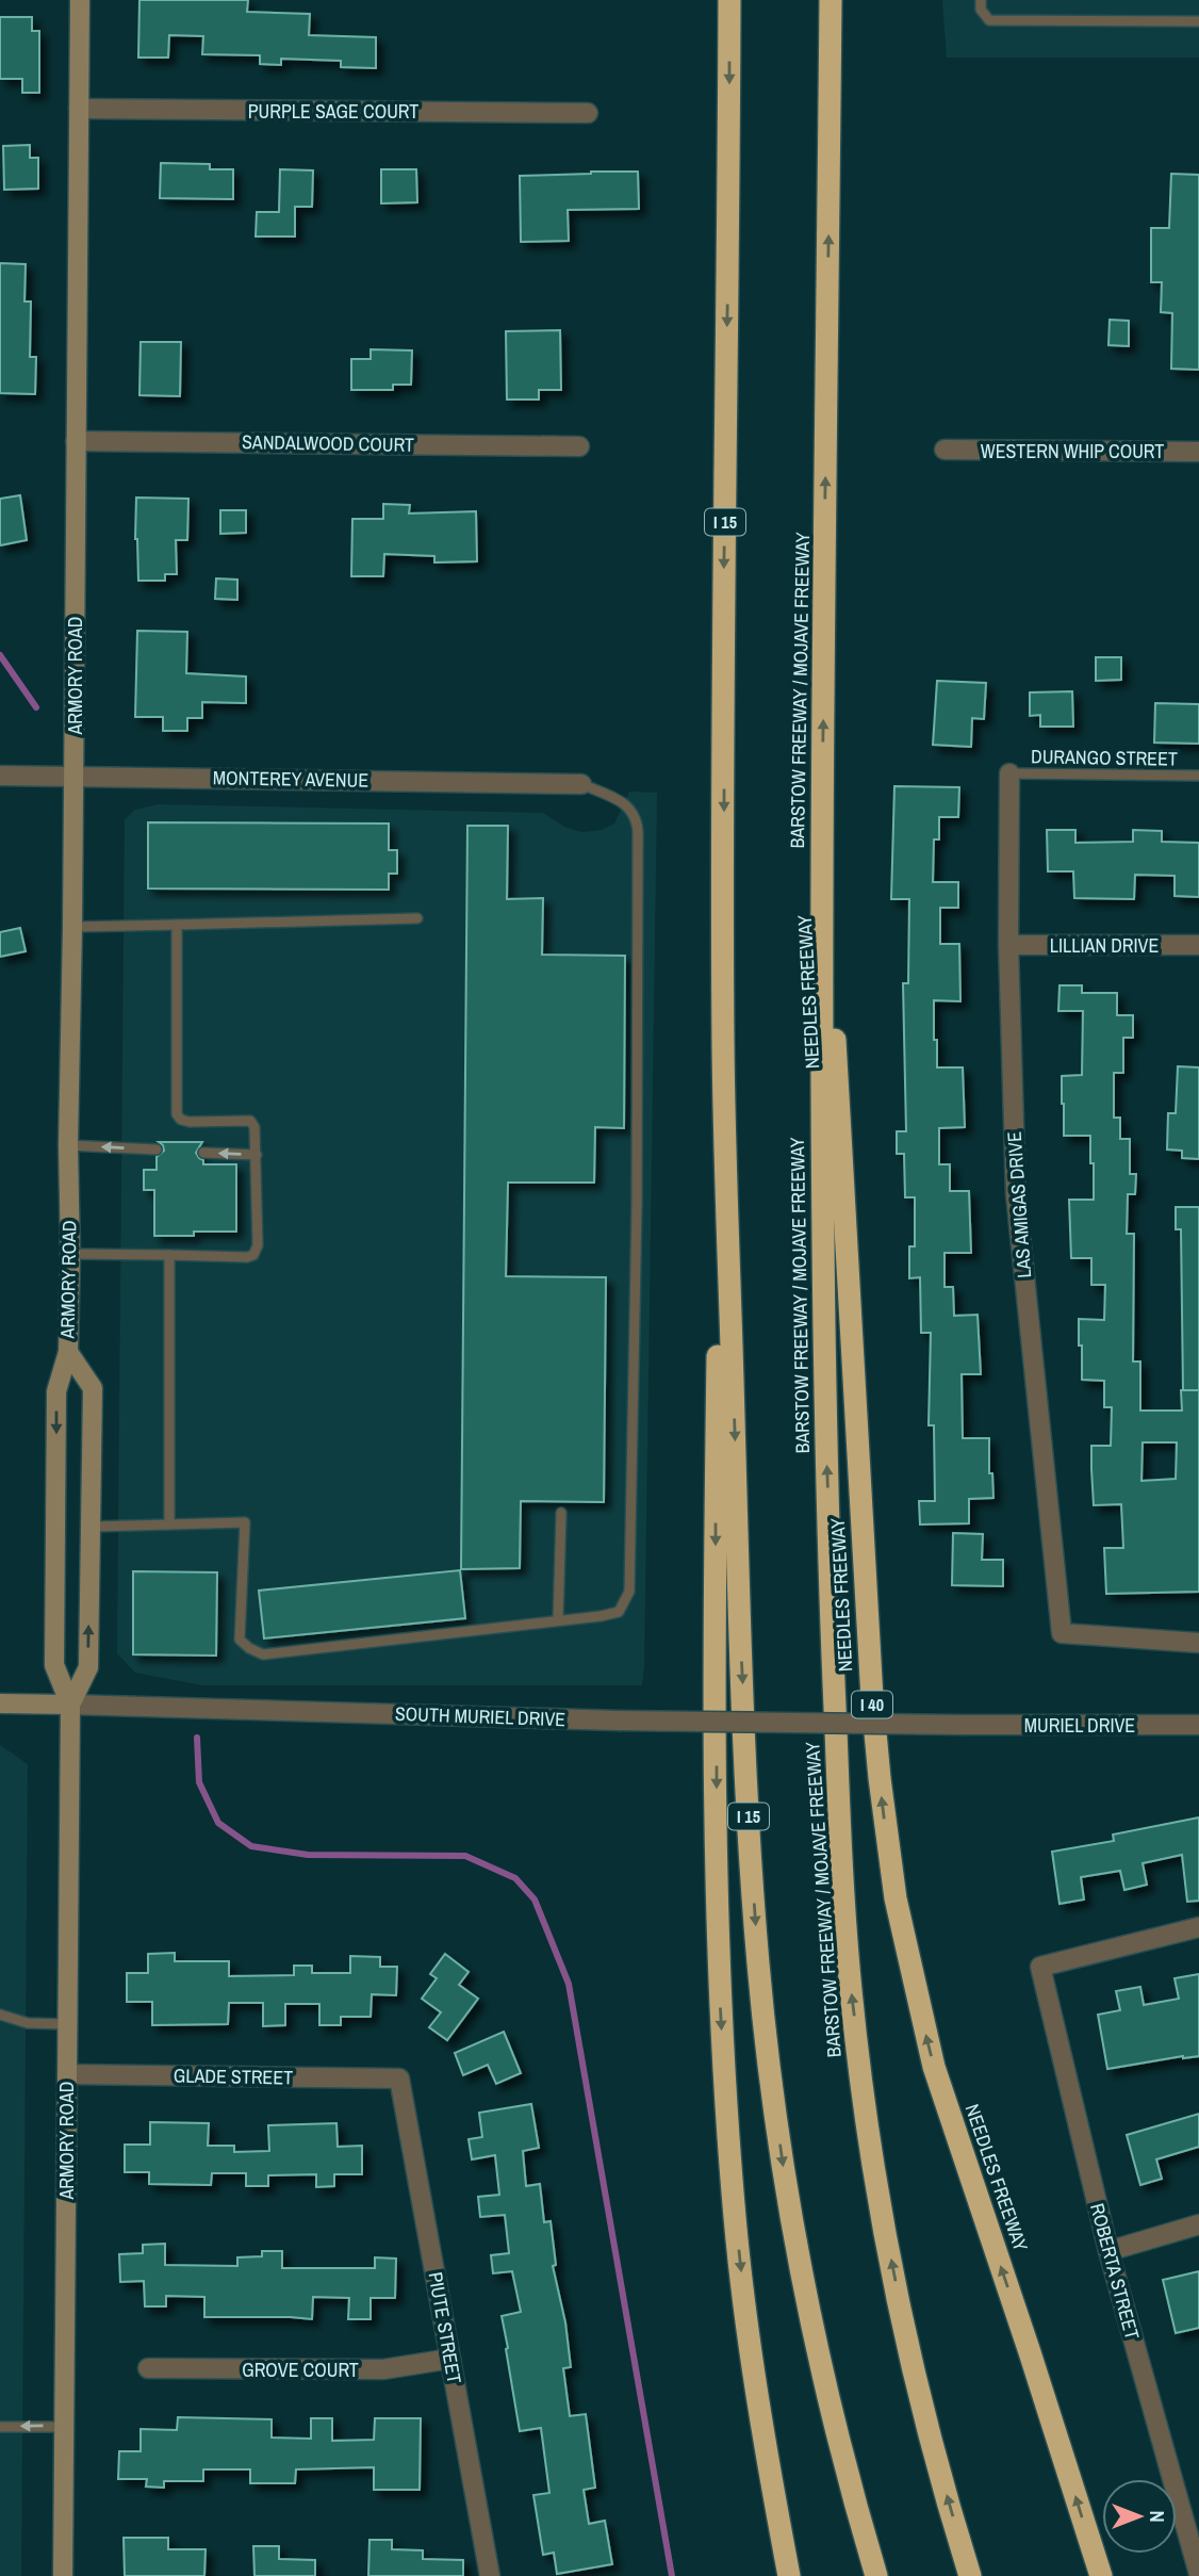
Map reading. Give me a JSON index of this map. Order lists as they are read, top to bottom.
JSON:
{
  "streets": {
    "highway": [
      "I 15",
      "BARSTOW FREEWAY / MOJAVE FREEWAY",
      "NEEDLES FREEWAY",
      "I 40"
    ],
    "main road": ["ARMORY ROAD", "SOUTH MURIEL DRIVE"],
    "street": [
      "PURPLE SAGE COURT",
      "SANDALWOOD COURT",
      "WESTERN WHIP COURT",
      "MONTEREY AVENUE",
      "LILLIAN DRIVE",
      "LAS AMIGAS DRIVE",
      "MURIEL DRIVE",
      "GLADE STREET",
      "ROBERTA STREET",
      "PIUTE STREET",
      "GROVE COURT"
    ],
    "lane": ["DURANGO STREET"]
  },
  "crossings": [
    ["PURPLE SAGE COURT", "ARMORY ROAD"],
    ["SANDALWOOD COURT", "ARMORY ROAD"],
    ["ARMORY ROAD", "MONTEREY AVENUE"],
    ["ARMORY ROAD", "SOUTH MURIEL DRIVE"],
    ["ARMORY ROAD", "GLADE STREET"],
    ["BARSTOW FREEWAY / MOJAVE FREEWAY", "NEEDLES FREEWAY"],
    ["DURANGO STREET", "LAS AMIGAS DRIVE"],
    ["LILLIAN DRIVE", "LAS AMIGAS DRIVE"],
    ["SOUTH MURIEL DRIVE", "MURIEL DRIVE"],
    ["GLADE STREET", "PIUTE STREET"],
    ["PIUTE STREET", "GROVE COURT"]
  ],
  "north": "right"
}
